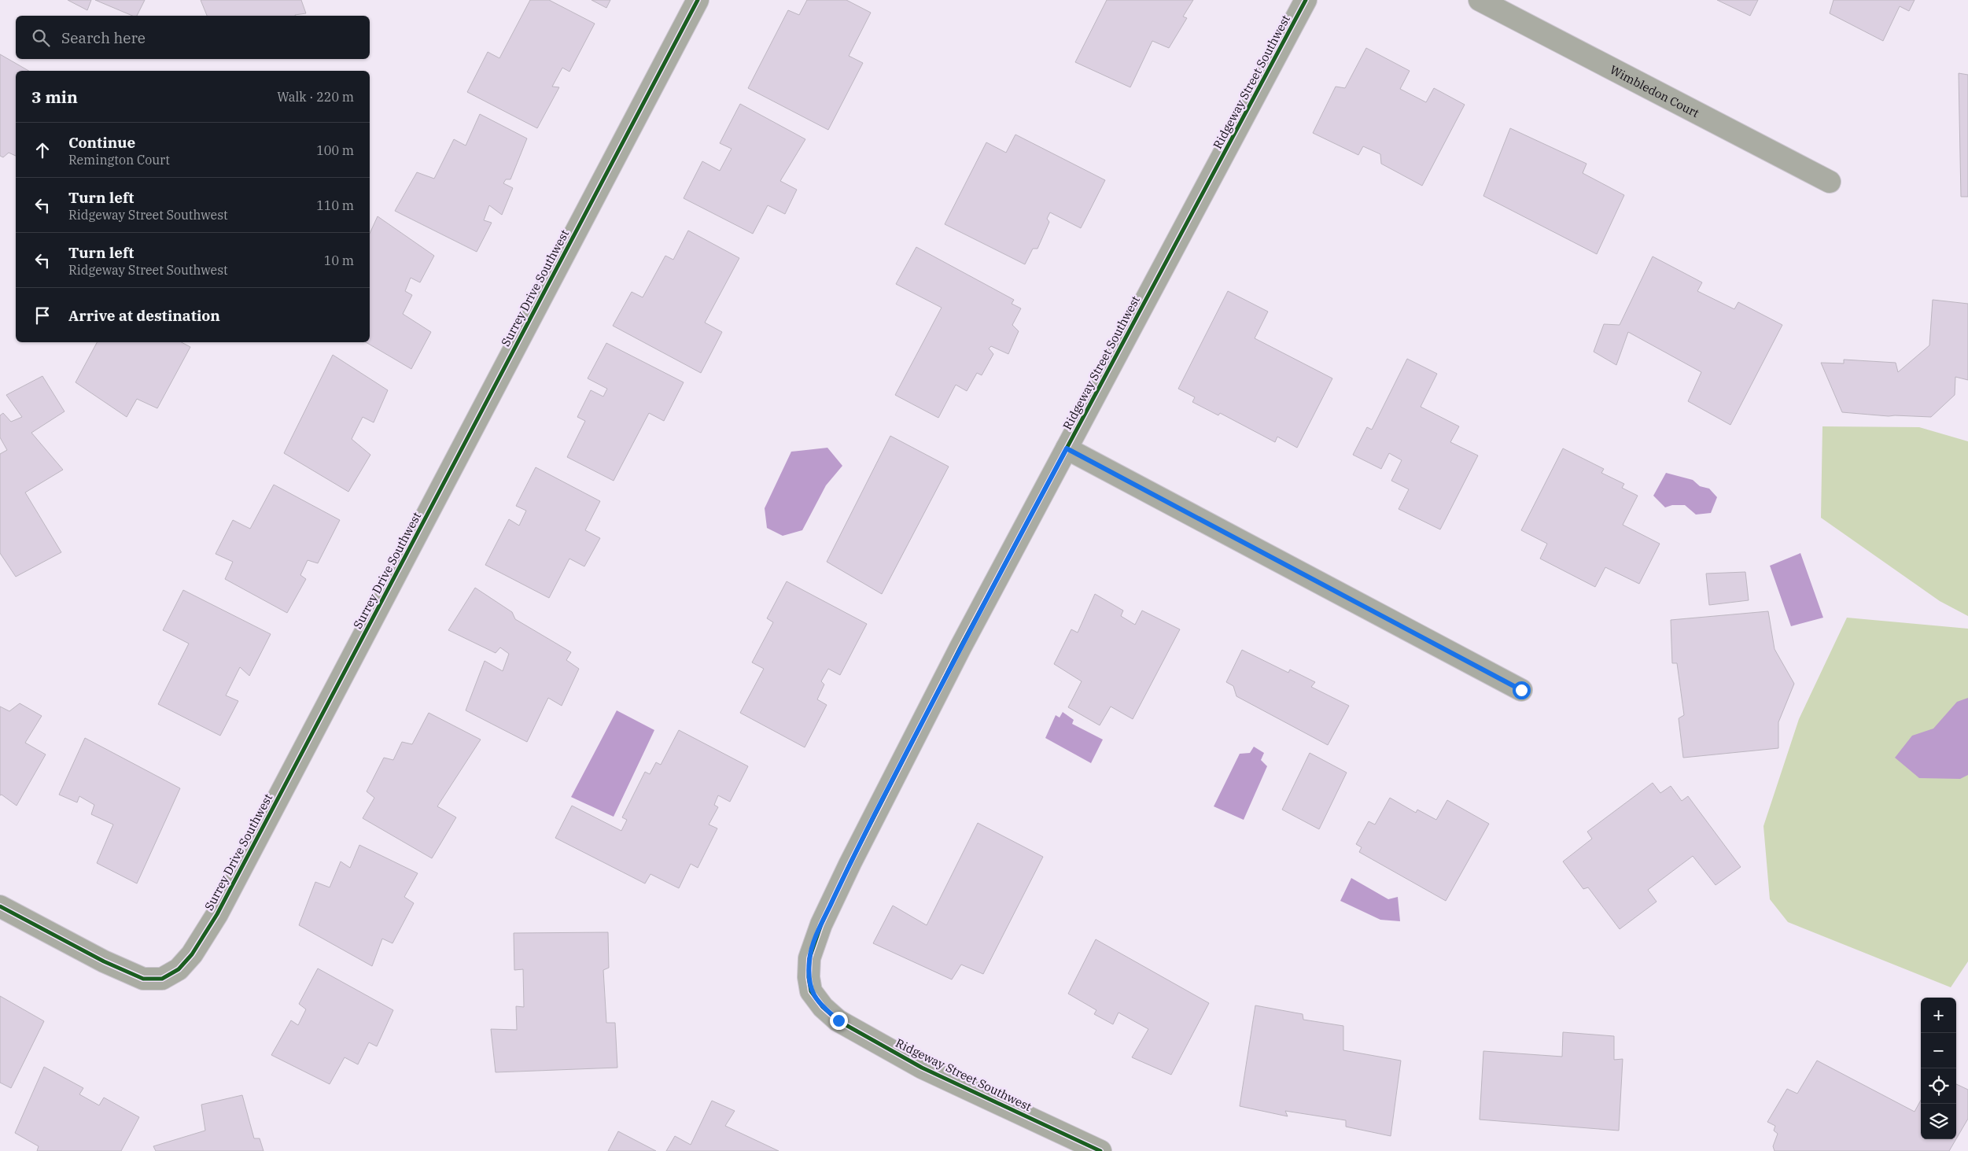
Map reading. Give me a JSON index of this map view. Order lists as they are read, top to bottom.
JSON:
{
  "streets": {
    "street": ["Ridgeway Street Southwest", "Wimbledon Court", "Surrey Drive Southwest"]
  },
  "page": {
    "search": "Search here",
    "heading": ["3 min", "Walk · 220 m"],
    "list": [
      ["Continue", "Remington Court", "100 m"],
      ["Turn left", "Ridgeway Street Southwest", "110 m"],
      ["Turn left", "Ridgeway Street Southwest", "10 m"],
      "Arrive at destination"
    ],
    "map_buttons": ["+", "−"]
  }
}
